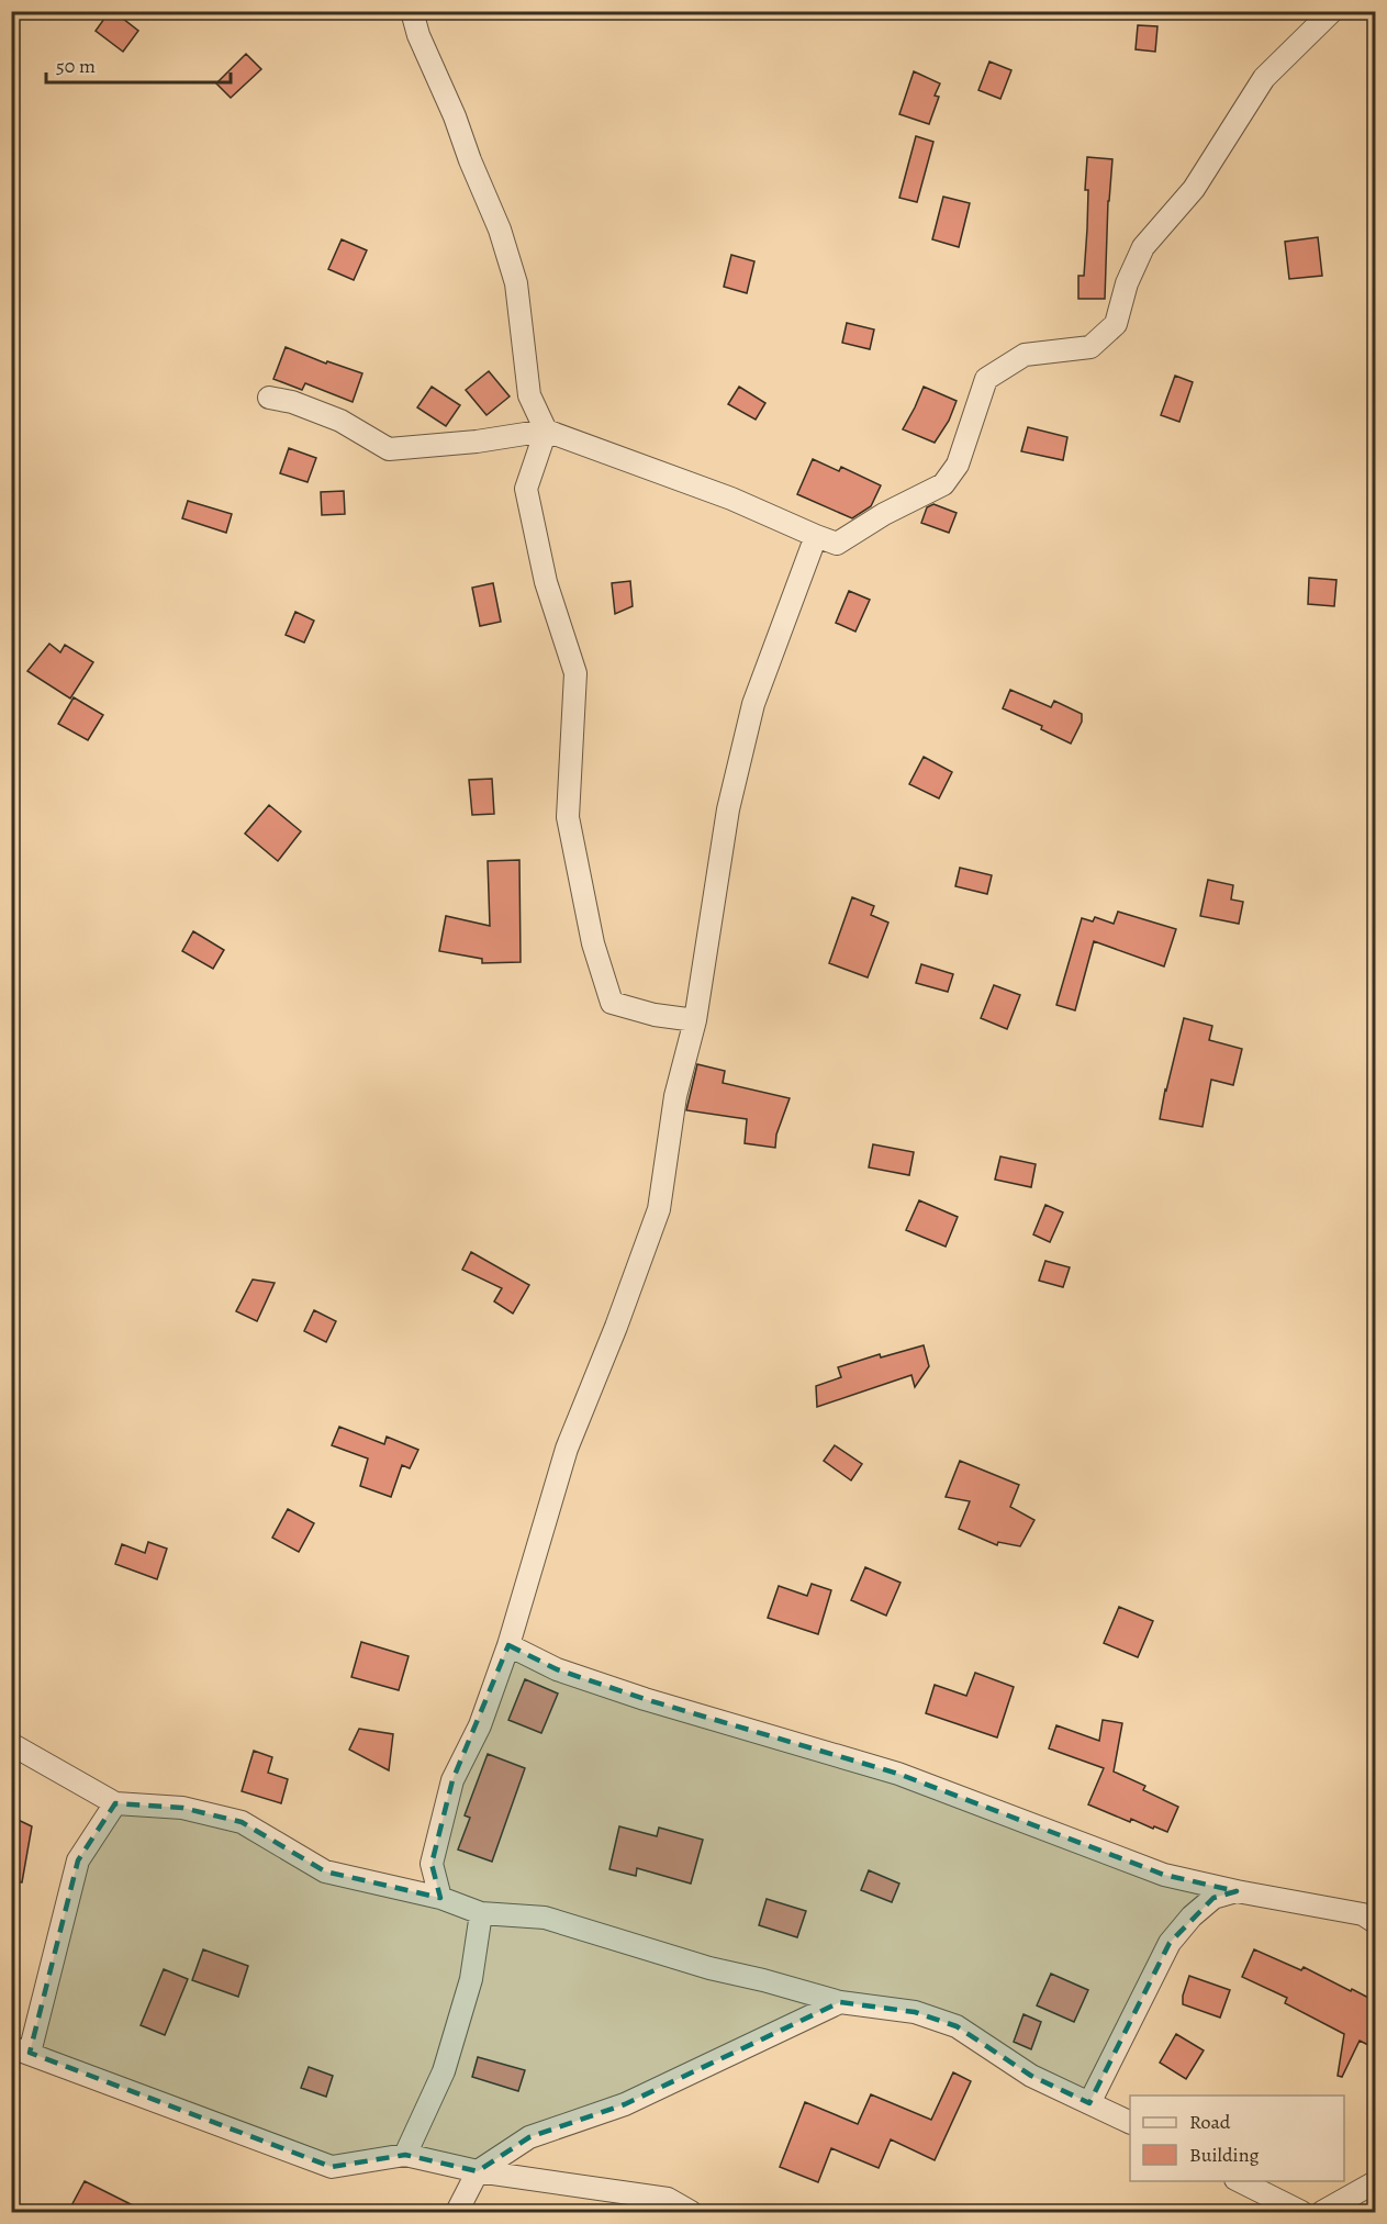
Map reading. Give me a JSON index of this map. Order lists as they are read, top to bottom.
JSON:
{
  "legend": ["Road", "Building"],
  "scale_bar": "50 m"
}
